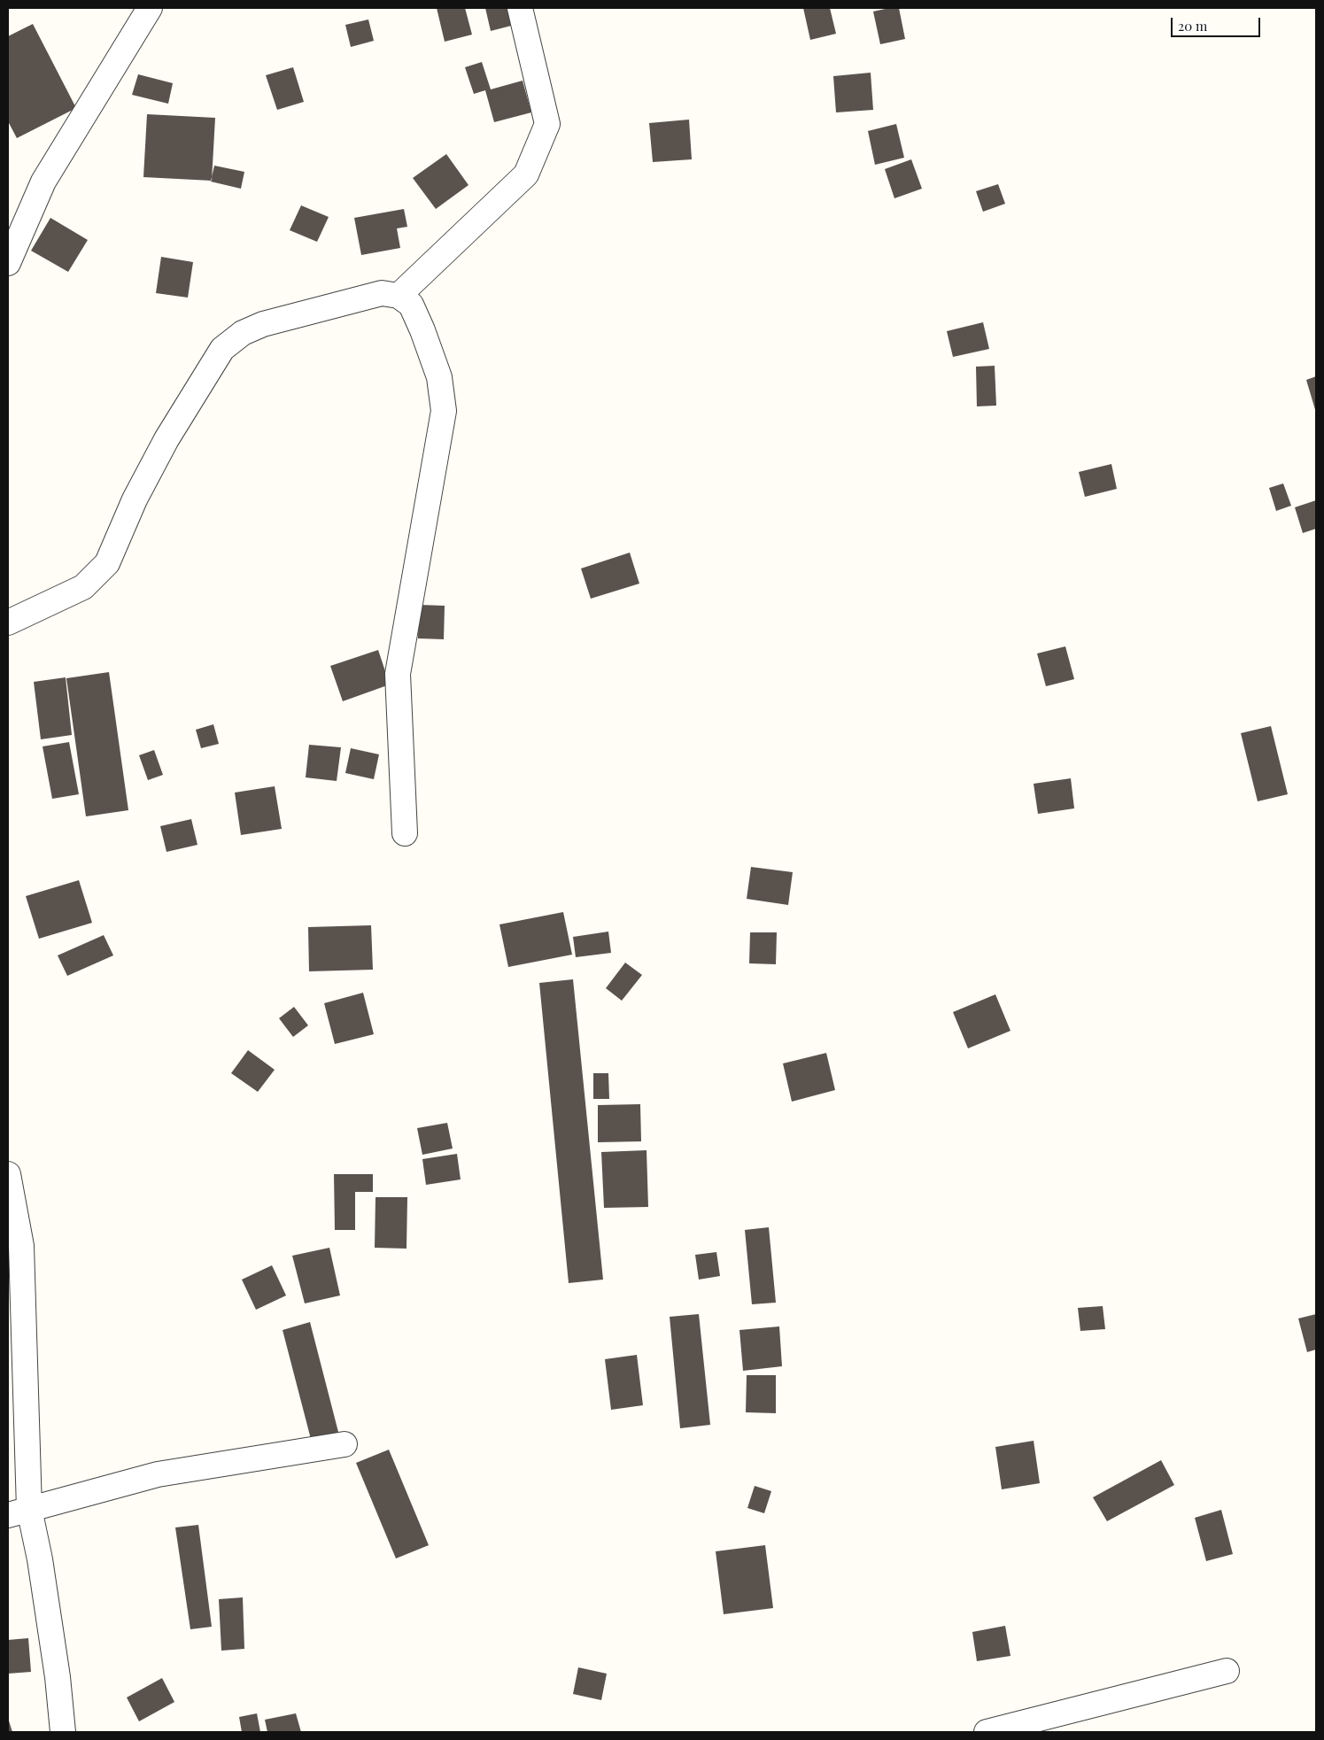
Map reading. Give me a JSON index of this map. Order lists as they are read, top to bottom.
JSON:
{
  "scale_bar": "20 m"
}
